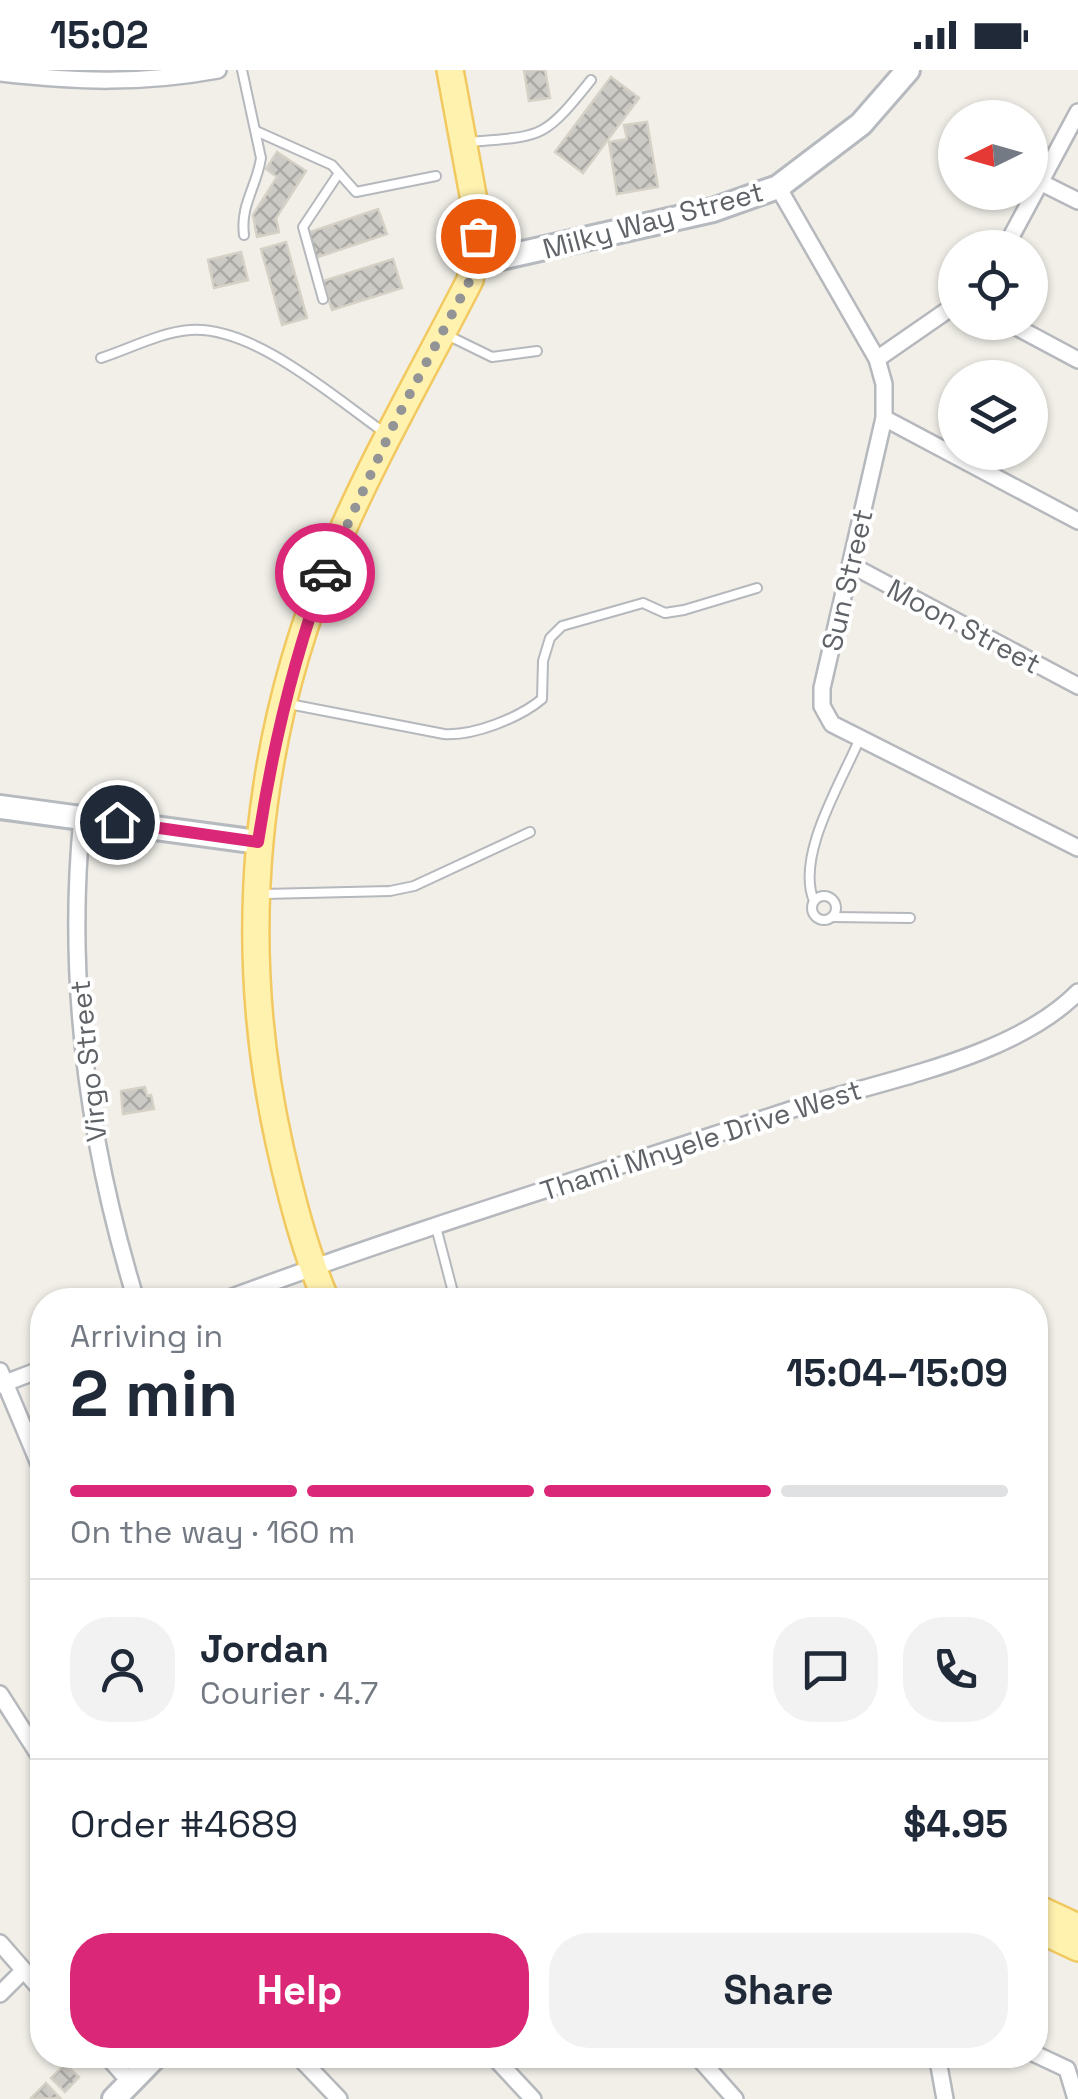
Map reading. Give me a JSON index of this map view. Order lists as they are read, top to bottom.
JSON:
{
  "streets": {
    "street": [
      "Milky Way Street",
      "Sun Street",
      "Moon Street",
      "Virgo Street",
      "Thami Mnyele Drive West"
    ]
  },
  "crossings": [
    ["Milky Way Street", "Sun Street"],
    ["Sun Street", "Moon Street"]
  ],
  "north": "left",
  "page": {
    "status": "15:02",
    "heading": ["2 min", "Arriving in", "15:04–15:09"],
    "panel": [
      "Jordan",
      "Courier · 4.7",
      "Order #4689",
      "$4.95"
    ],
    "bar": "On the way · 160 m",
    "buttons": ["Help", "Share"]
  }
}
